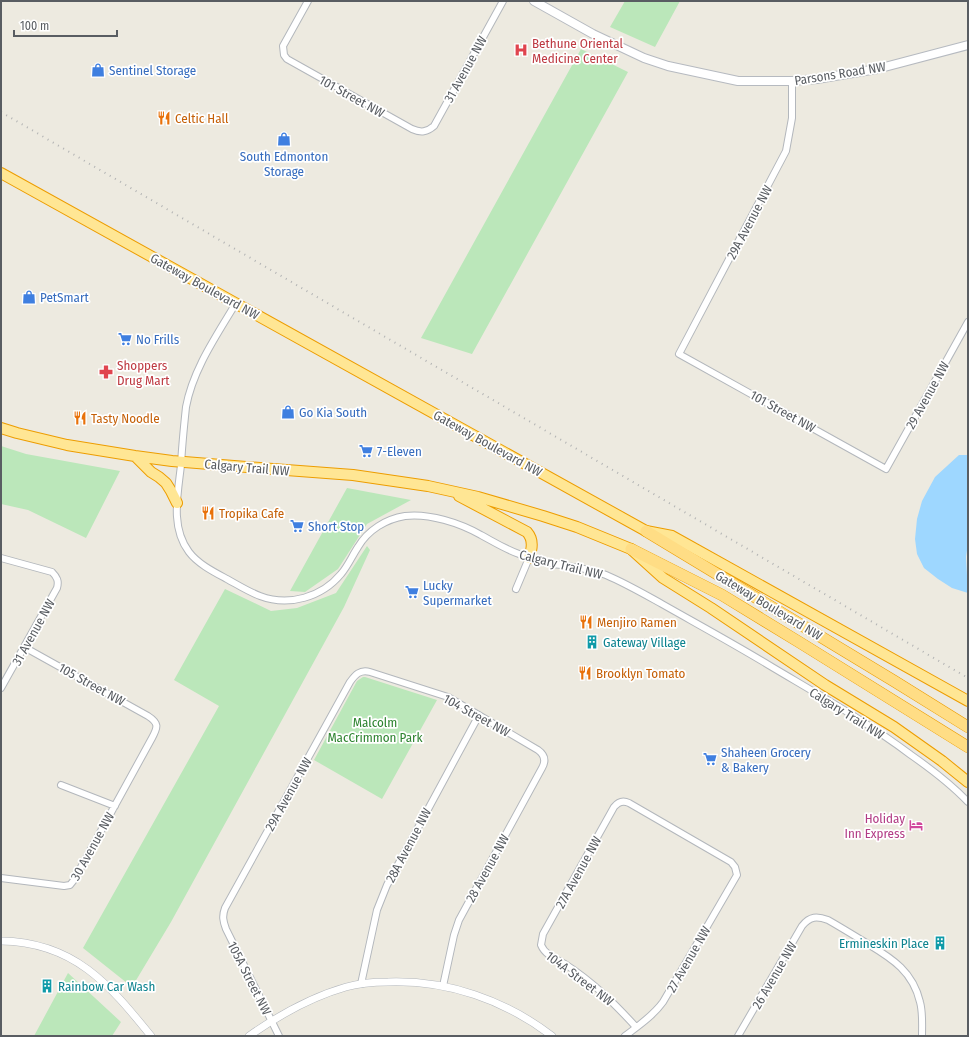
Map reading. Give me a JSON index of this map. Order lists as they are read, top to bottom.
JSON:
{
  "streets": {
    "highway": ["Gateway Boulevard NW", "Calgary Trail NW"],
    "main road": ["Parsons Road NW"],
    "street": [
      "31 Avenue NW",
      "101 Street NW",
      "29A Avenue NW",
      "29 Avenue NW",
      "105 Street NW",
      "104 Street NW",
      "28A Avenue NW",
      "30 Avenue NW",
      "28 Avenue NW",
      "27A Avenue NW",
      "27 Avenue NW",
      "26 Avenue NW",
      "105A Street NW",
      "104A Street NW"
    ]
  },
  "crossings": [
    ["31 Avenue NW", "101 Street NW"],
    ["31 Avenue NW", "105 Street NW"],
    ["Parsons Road NW", "29A Avenue NW"],
    ["101 Street NW", "29A Avenue NW"],
    ["101 Street NW", "29 Avenue NW"],
    ["29A Avenue NW", "104 Street NW"],
    ["29A Avenue NW", "105A Street NW"],
    ["105 Street NW", "30 Avenue NW"],
    ["104 Street NW", "28A Avenue NW"],
    ["104 Street NW", "28 Avenue NW"],
    ["27A Avenue NW", "27 Avenue NW"],
    ["27A Avenue NW", "104A Street NW"],
    ["27 Avenue NW", "104A Street NW"]
  ],
  "parks": ["Malcolm MacCrimmon Park"],
  "places": {
    "hospital": ["Bethune Oriental Medicine Center"],
    "shop": [
      "Sentinel Storage",
      "South Edmonton Storage",
      "PetSmart",
      "Go Kia South"
    ],
    "restaurant": [
      "Celtic Hall",
      "Tasty Noodle",
      "Tropika Cafe",
      "Menjiro Ramen",
      "Brooklyn Tomato"
    ],
    "supermarket": [
      "No Frills",
      "7-Eleven",
      "Short Stop",
      "Lucky Supermarket",
      "Shaheen Grocery & Bakery"
    ],
    "pharmacy": ["Shoppers Drug Mart"],
    "building": ["Gateway Village", "Ermineskin Place", "Rainbow Car Wash"],
    "hotel": ["Holiday Inn Express"]
  },
  "scale_bar": "100 m"
}
